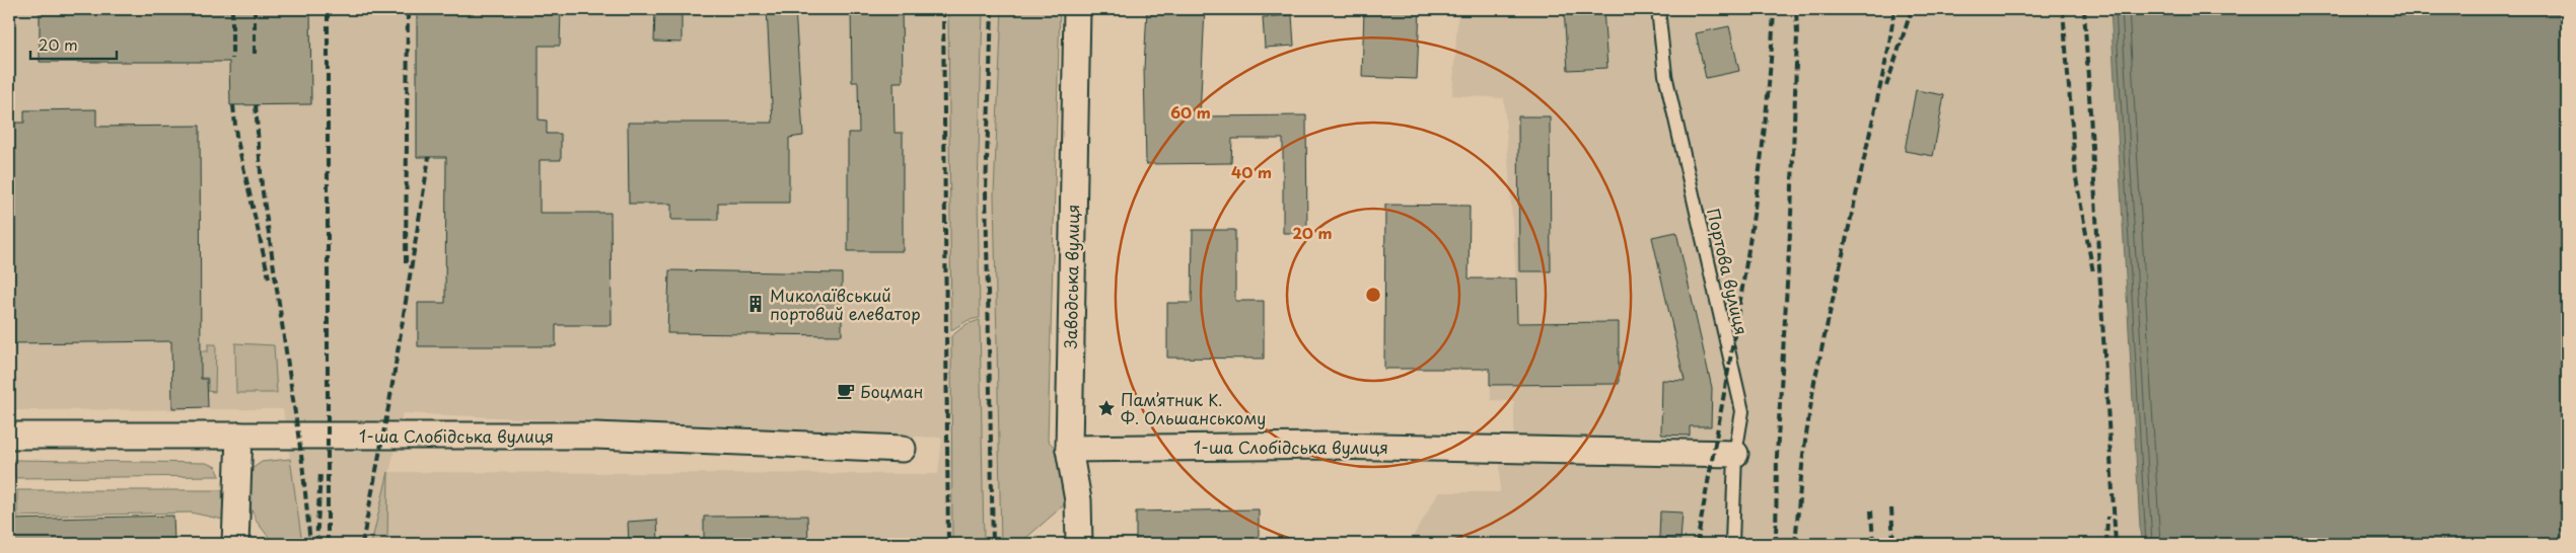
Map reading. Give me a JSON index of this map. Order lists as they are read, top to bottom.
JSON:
{
  "streets": {
    "street": ["Заводська вулиця", "1-ша Слобідська вулиця"],
    "lane": ["Портова вулиця"]
  },
  "crossings": [
    ["Портова вулиця", "1-ша Слобідська вулиця"],
    ["Заводська вулиця", "1-ша Слобідська вулиця"]
  ],
  "places": {
    "building": ["Миколаївський портовий елеватор"],
    "cafe": ["Боцман"],
    "place": ["Пам’ятник К. Ф. Ольшанському"]
  },
  "scale_bar": "20 m",
  "rings": ["60 m", "40 m", "20 m"]
}
